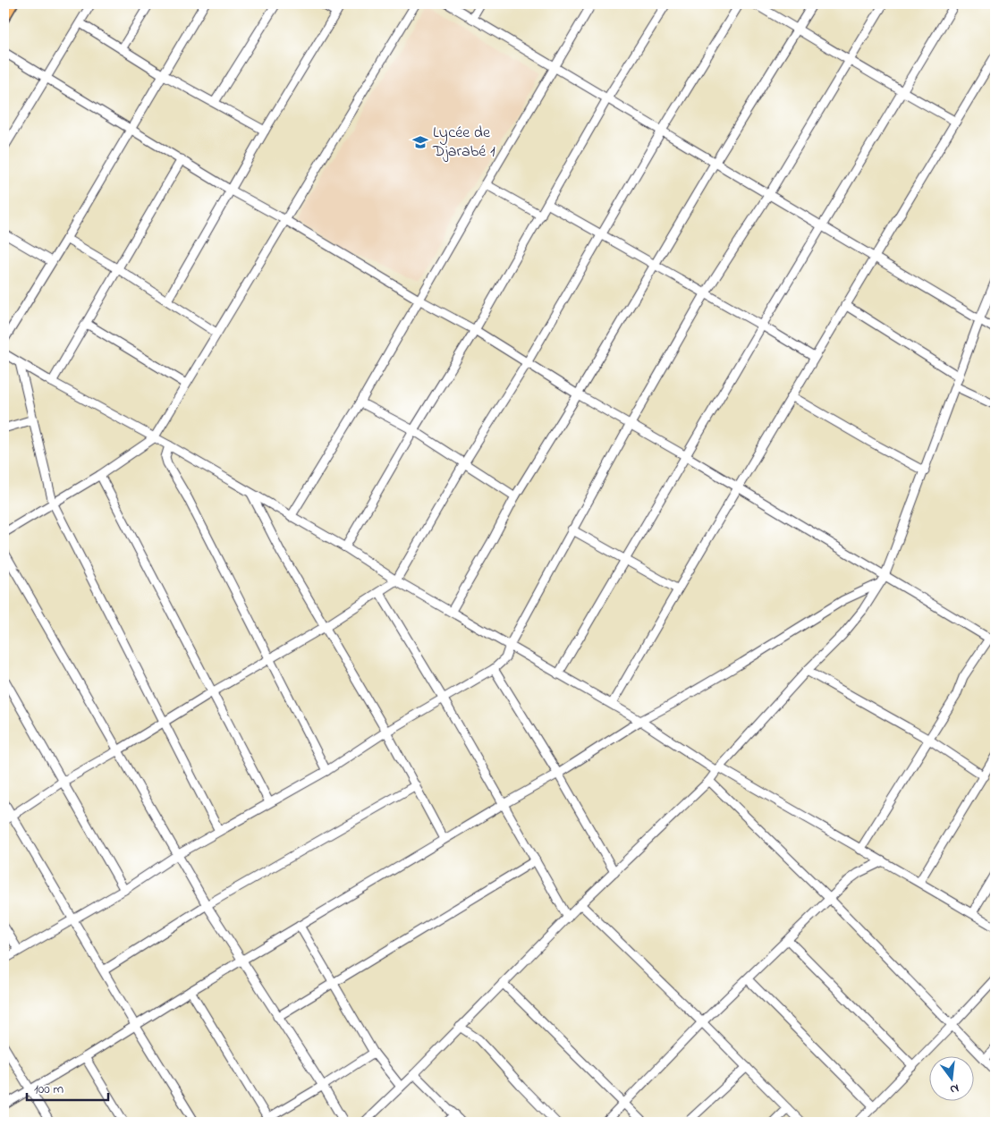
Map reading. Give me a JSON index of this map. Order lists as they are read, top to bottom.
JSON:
{
  "places": {
    "school or university": ["Lycée de Djarabé 1"]
  },
  "scale_bar": "100 m",
  "north": "bottom"
}
